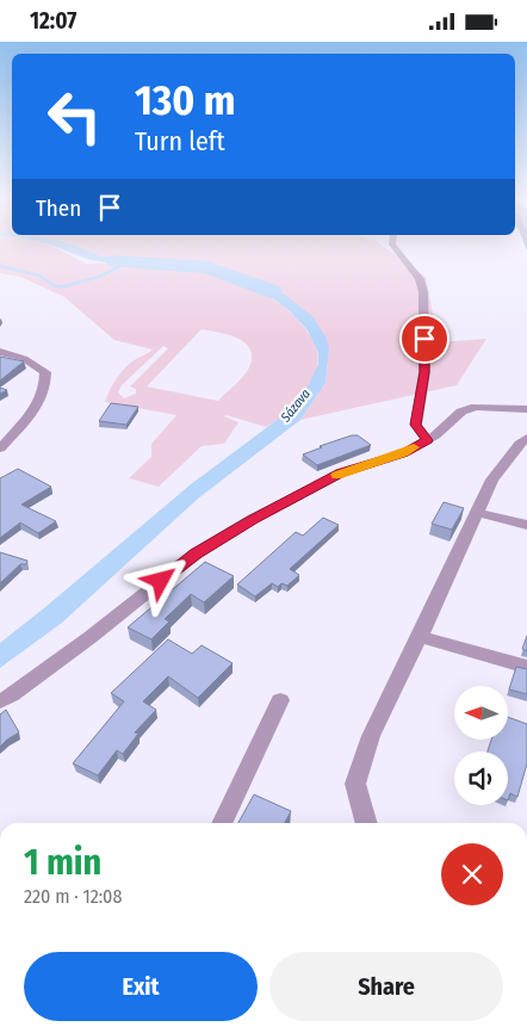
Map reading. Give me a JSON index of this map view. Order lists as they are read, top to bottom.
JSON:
{
  "water": ["Sázava"],
  "north": "left",
  "page": {
    "status": "12:07",
    "turn": ["130 m", "Turn left"],
    "then": "Then",
    "heading": ["1 min", "220 m · 12:08"],
    "buttons": ["Exit", "Share"]
  }
}
